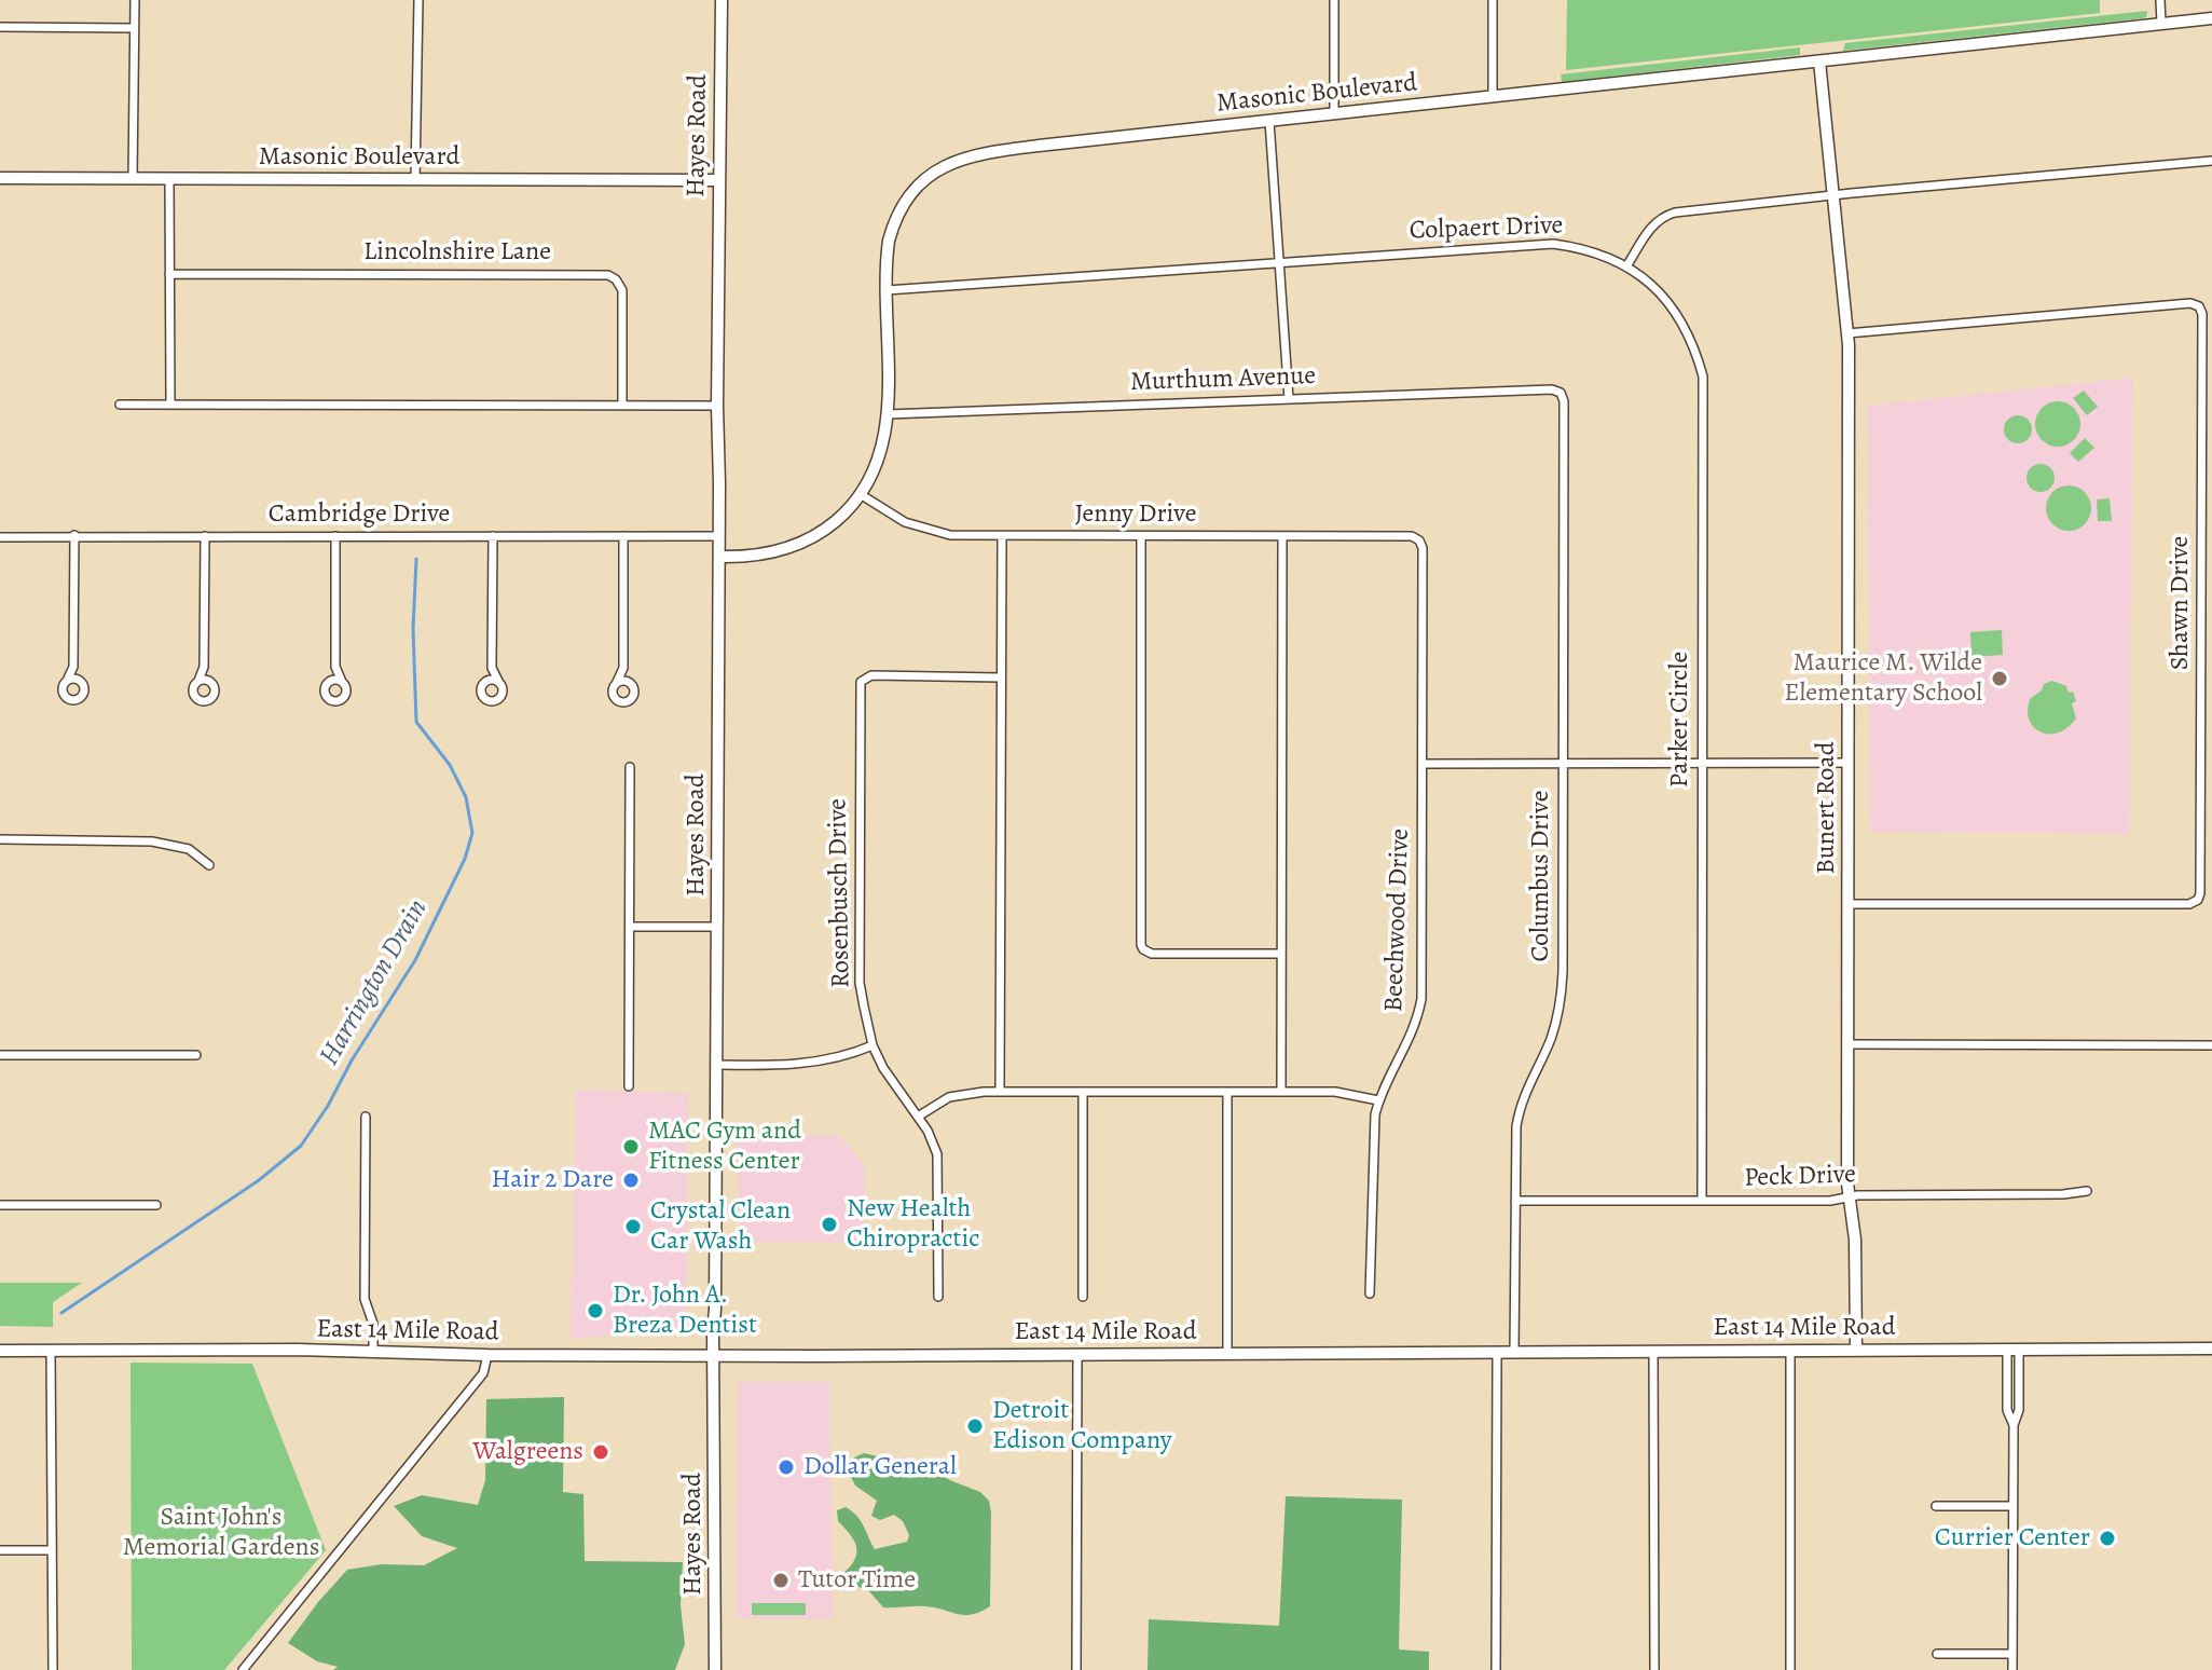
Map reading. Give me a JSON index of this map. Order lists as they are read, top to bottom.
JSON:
{
  "streets": {
    "street": [
      "Masonic Boulevard",
      "Hayes Road",
      "Colpaert Drive",
      "Lincolnshire Lane",
      "Murthum Avenue",
      "Cambridge Drive",
      "Jenny Drive",
      "Shawn Drive",
      "Parker Circle",
      "Bunert Road",
      "Columbus Drive",
      "Rosenbusch Drive",
      "Beechwood Drive",
      "Peck Drive",
      "East 14 Mile Road"
    ]
  },
  "crossings": [
    ["Masonic Boulevard", "Hayes Road"],
    ["Masonic Boulevard", "Colpaert Drive"],
    ["Masonic Boulevard", "Murthum Avenue"],
    ["Masonic Boulevard", "Jenny Drive"],
    ["Masonic Boulevard", "Bunert Road"],
    ["Hayes Road", "Cambridge Drive"],
    ["Hayes Road", "East 14 Mile Road"],
    ["Colpaert Drive", "Parker Circle"],
    ["Murthum Avenue", "Columbus Drive"],
    ["Jenny Drive", "Beechwood Drive"],
    ["Shawn Drive", "Bunert Road"],
    ["Parker Circle", "Peck Drive"],
    ["Bunert Road", "Peck Drive"],
    ["Bunert Road", "East 14 Mile Road"],
    ["Columbus Drive", "Peck Drive"],
    ["Columbus Drive", "East 14 Mile Road"]
  ],
  "water": ["Harrington Drain"],
  "parks": ["Saint John's Memorial Gardens"],
  "places": [
    "Maurice M. Wilde Elementary School",
    "MAC Gym and Fitness Center",
    "Hair 2 Dare",
    "New Health Chiropractic",
    "Crystal Clean Car Wash",
    "Dr. John A. Breza Dentist",
    "Detroit Edison Company",
    "Walgreens",
    "Dollar General",
    "Currier Center",
    "Tutor Time"
  ]
}
